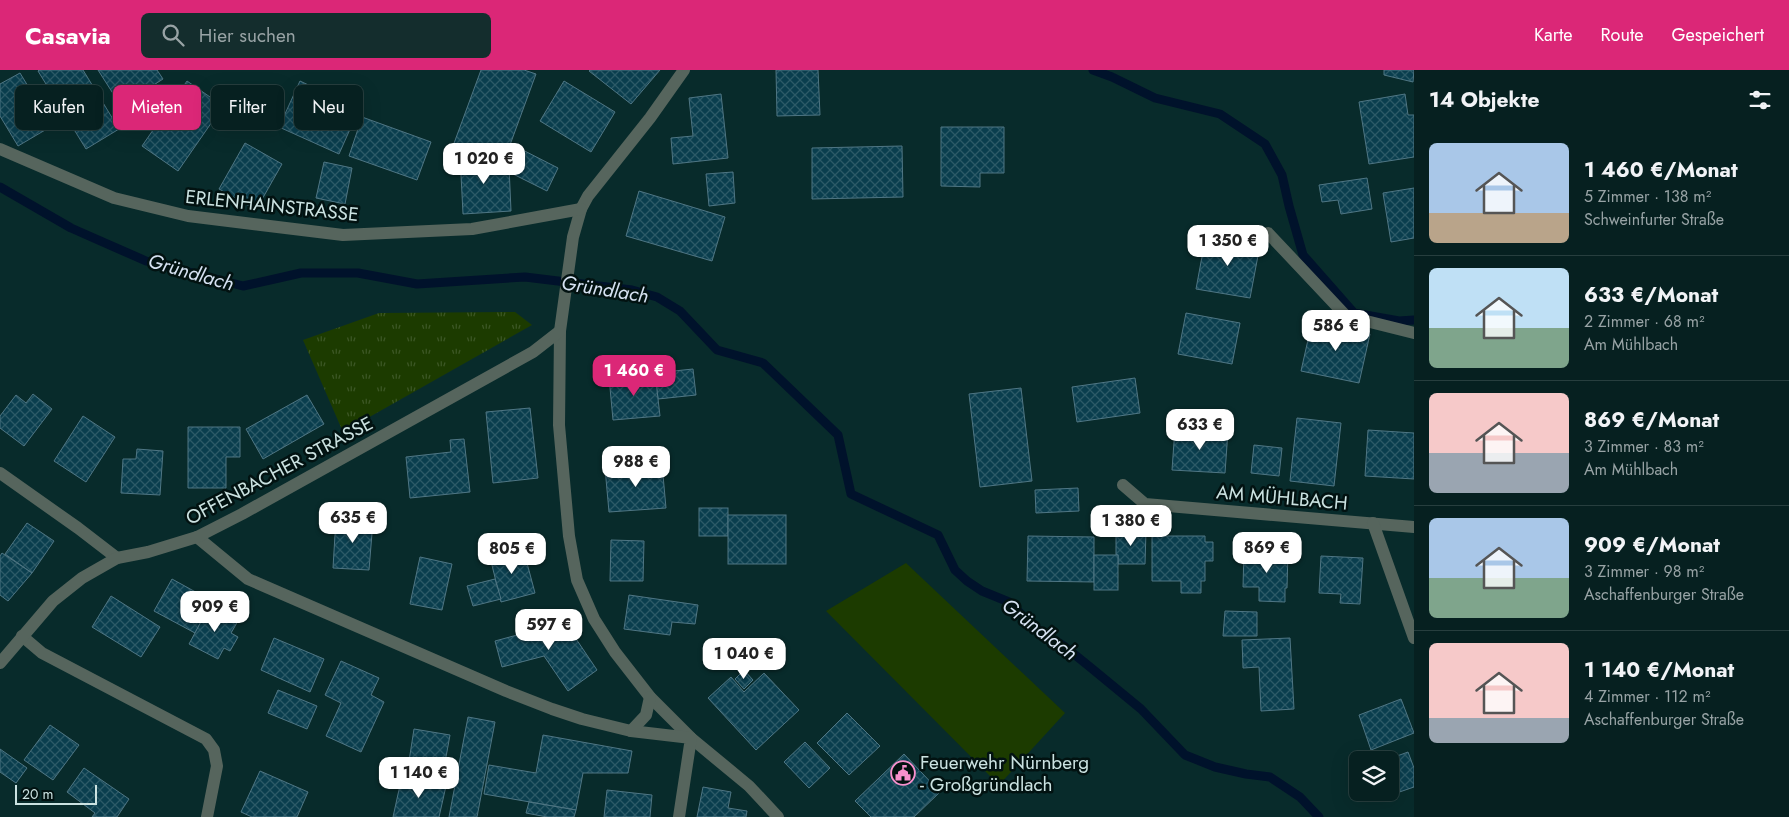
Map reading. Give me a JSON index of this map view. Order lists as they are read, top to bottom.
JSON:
{
  "streets": {
    "street": ["ERLENHAINSTRASSE", "OFFENBACHER STRASSE", "AM MÜHLBACH"]
  },
  "water": ["Gründlach"],
  "places": {
    "public building": ["Feuerwehr Nürnberg - Großgründlach"]
  },
  "scale_bar": "20 m",
  "page": {
    "header": "Casavia",
    "search": "Hier suchen",
    "nav": ["Karte", "Route", "Gespeichert"],
    "heading": "14 Objekte",
    "chip": [
      "Kaufen",
      "Mieten",
      "Filter",
      "Neu"
    ],
    "list": [
      {
        "name": "1 460 €/Monat",
        "note": "5 Zimmer · 138 m² · Schweinfurter Straße"
      },
      {
        "name": "633 €/Monat",
        "note": "2 Zimmer · 68 m² · Am Mühlbach"
      },
      {
        "name": "869 €/Monat",
        "note": "3 Zimmer · 83 m² · Am Mühlbach"
      },
      {
        "name": "909 €/Monat",
        "note": "3 Zimmer · 98 m² · Aschaffenburger Straße"
      },
      {
        "name": "1 140 €/Monat",
        "note": "4 Zimmer · 112 m² · Aschaffenburger Straße"
      }
    ],
    "price": [
      "1 020 €",
      "1 350 €",
      "586 €",
      "1 460 €",
      "633 €",
      "988 €",
      "635 €",
      "1 380 €",
      "869 €",
      "805 €",
      "909 €",
      "597 €",
      "1 040 €",
      "1 140 €"
    ],
    "scale": "20 m"
  }
}
